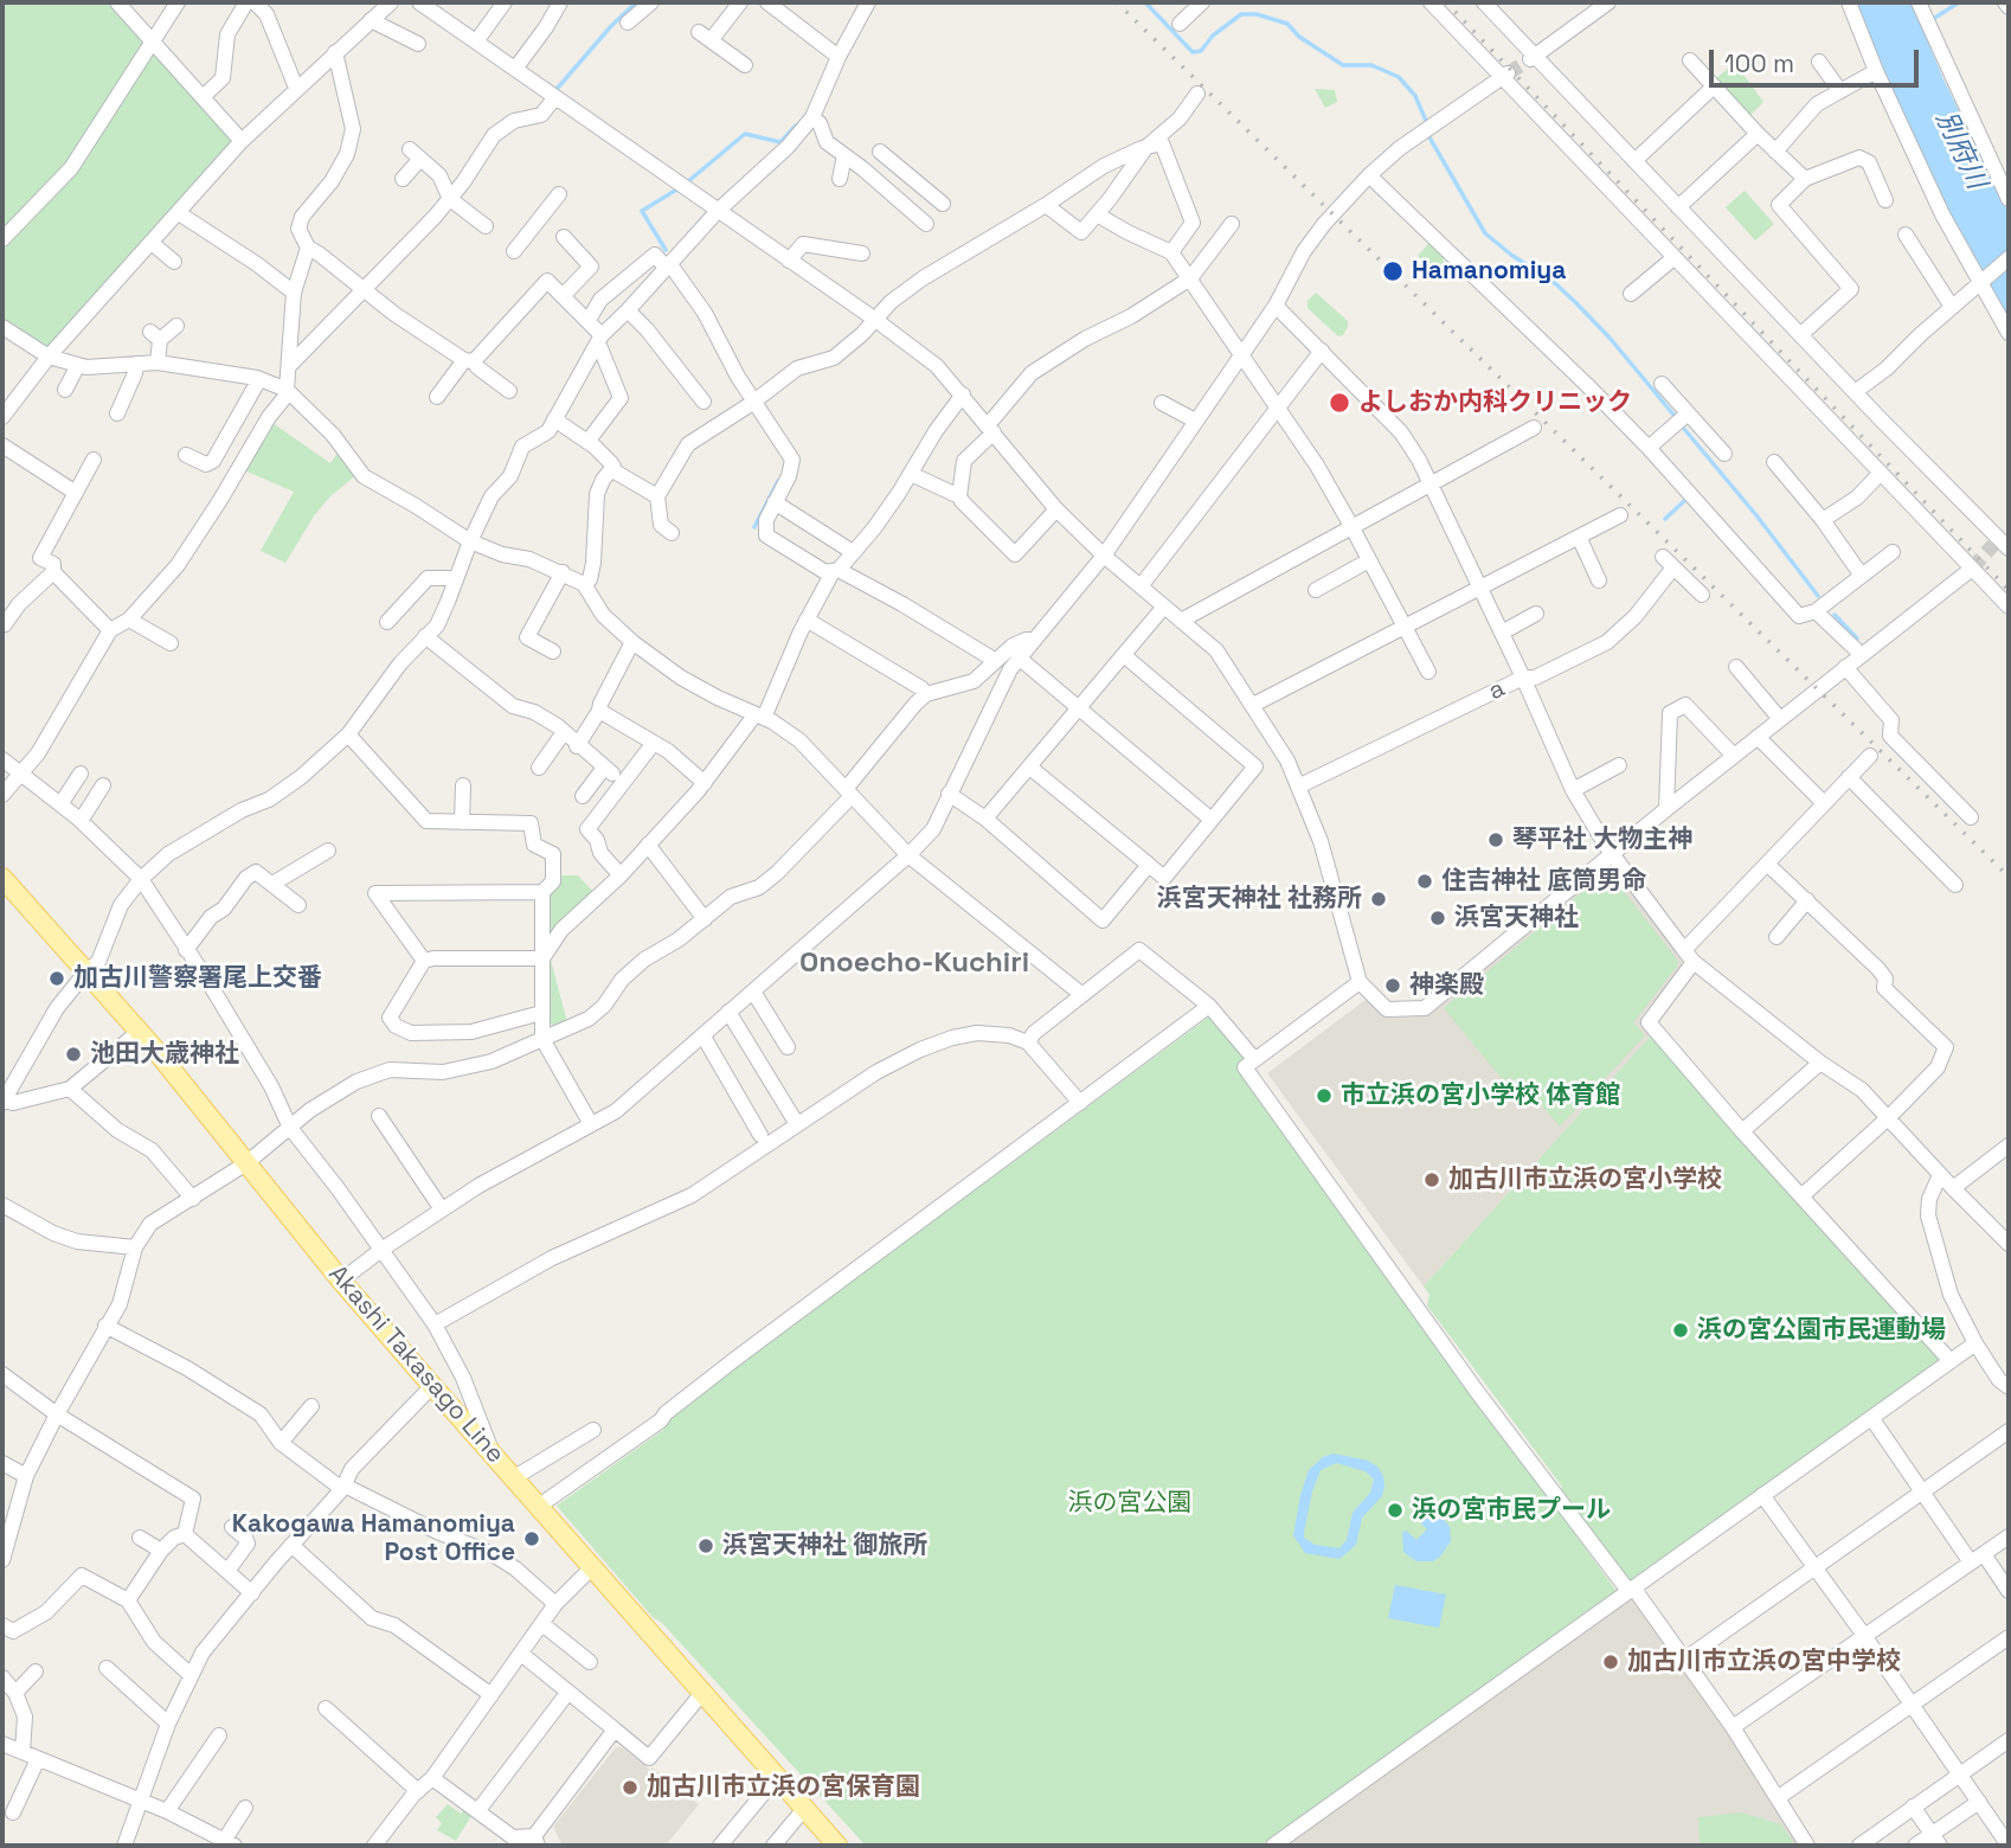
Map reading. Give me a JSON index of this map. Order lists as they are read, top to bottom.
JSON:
{
  "streets": {
    "main road": ["Akashi Takasago Line"],
    "street": ["a"]
  },
  "districts": ["Onoecho-Kuchiri"],
  "water": ["別府川"],
  "parks": ["浜の宮公園"],
  "places": [
    "Hamanomiya",
    "よしおか内科クリニック",
    "琴平社 大物主神",
    "住吉神社 底筒男命",
    "浜宮天神社 社務所",
    "浜宮天神社",
    "加古川警察署尾上交番",
    "神楽殿",
    "池田大歳神社",
    "市立浜の宮小学校 体育館",
    "加古川市立浜の宮小学校",
    "浜の宮公園市民運動場",
    "浜の宮市民プール",
    "Kakogawa Hamanomiya Post Office",
    "浜宮天神社 御旅所",
    "加古川市立浜の宮中学校",
    "加古川市立浜の宮保育園"
  ],
  "scale_bar": "100 m"
}
